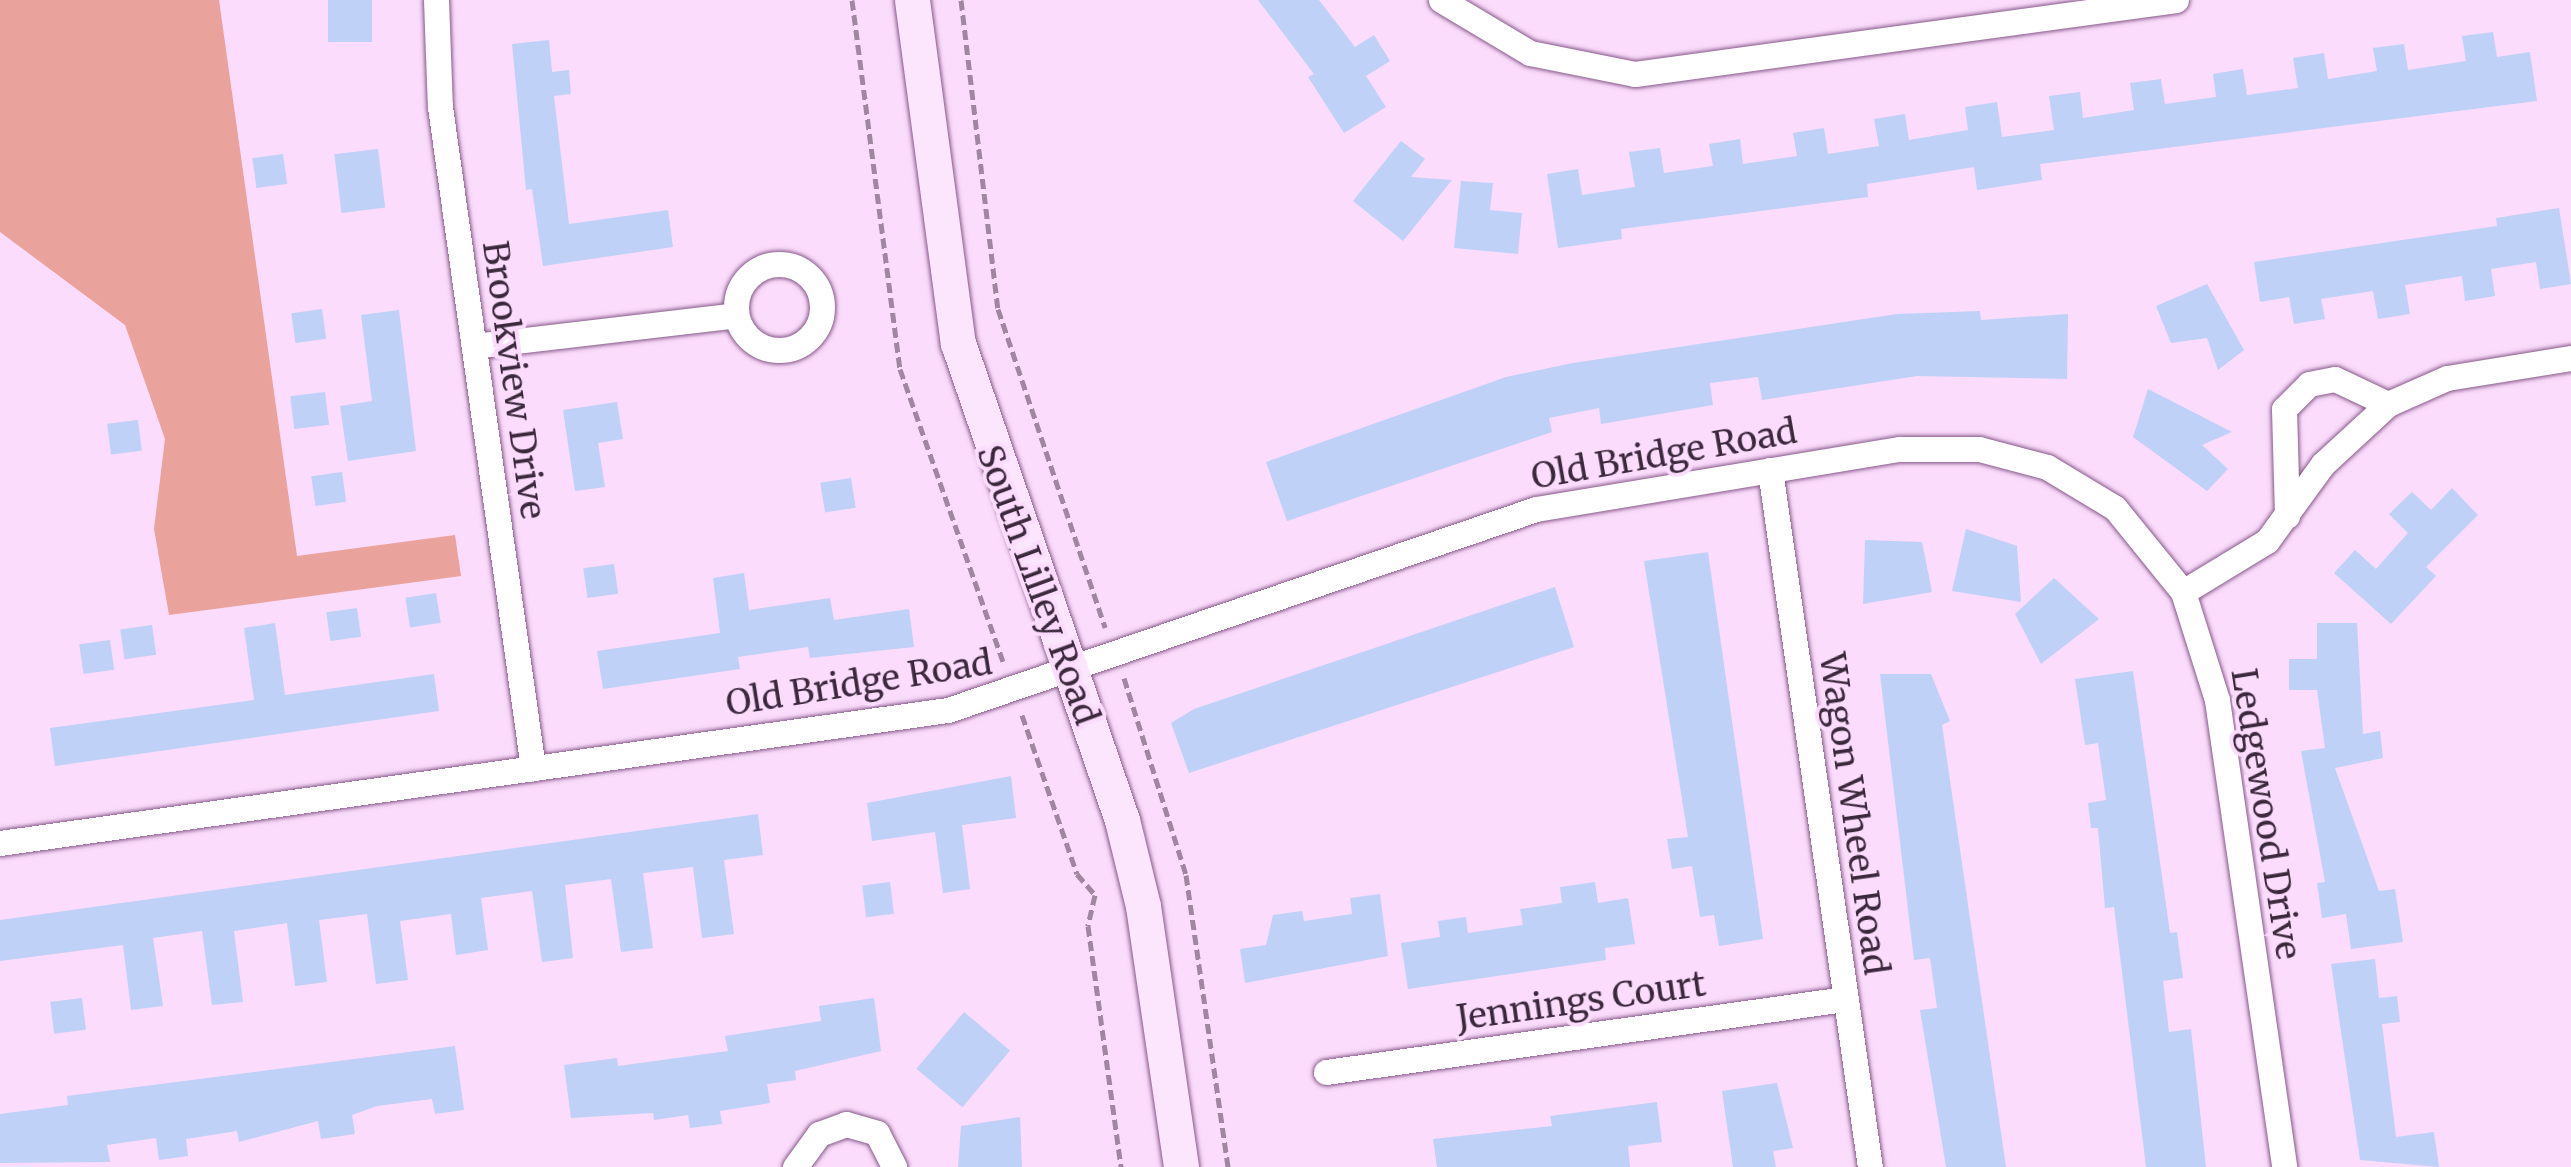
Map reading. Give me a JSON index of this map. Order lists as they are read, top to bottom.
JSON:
{
  "streets": {
    "street": [
      "Brookview Drive",
      "Old Bridge Road",
      "South Lilley Road",
      "Wagon Wheel Road",
      "Ledgewood Drive",
      "Jennings Court"
    ]
  },
  "crossings": [
    ["Brookview Drive", "Old Bridge Road"],
    ["Old Bridge Road", "South Lilley Road"],
    ["Old Bridge Road", "Wagon Wheel Road"],
    ["Old Bridge Road", "Ledgewood Drive"],
    ["Wagon Wheel Road", "Jennings Court"]
  ]
}
